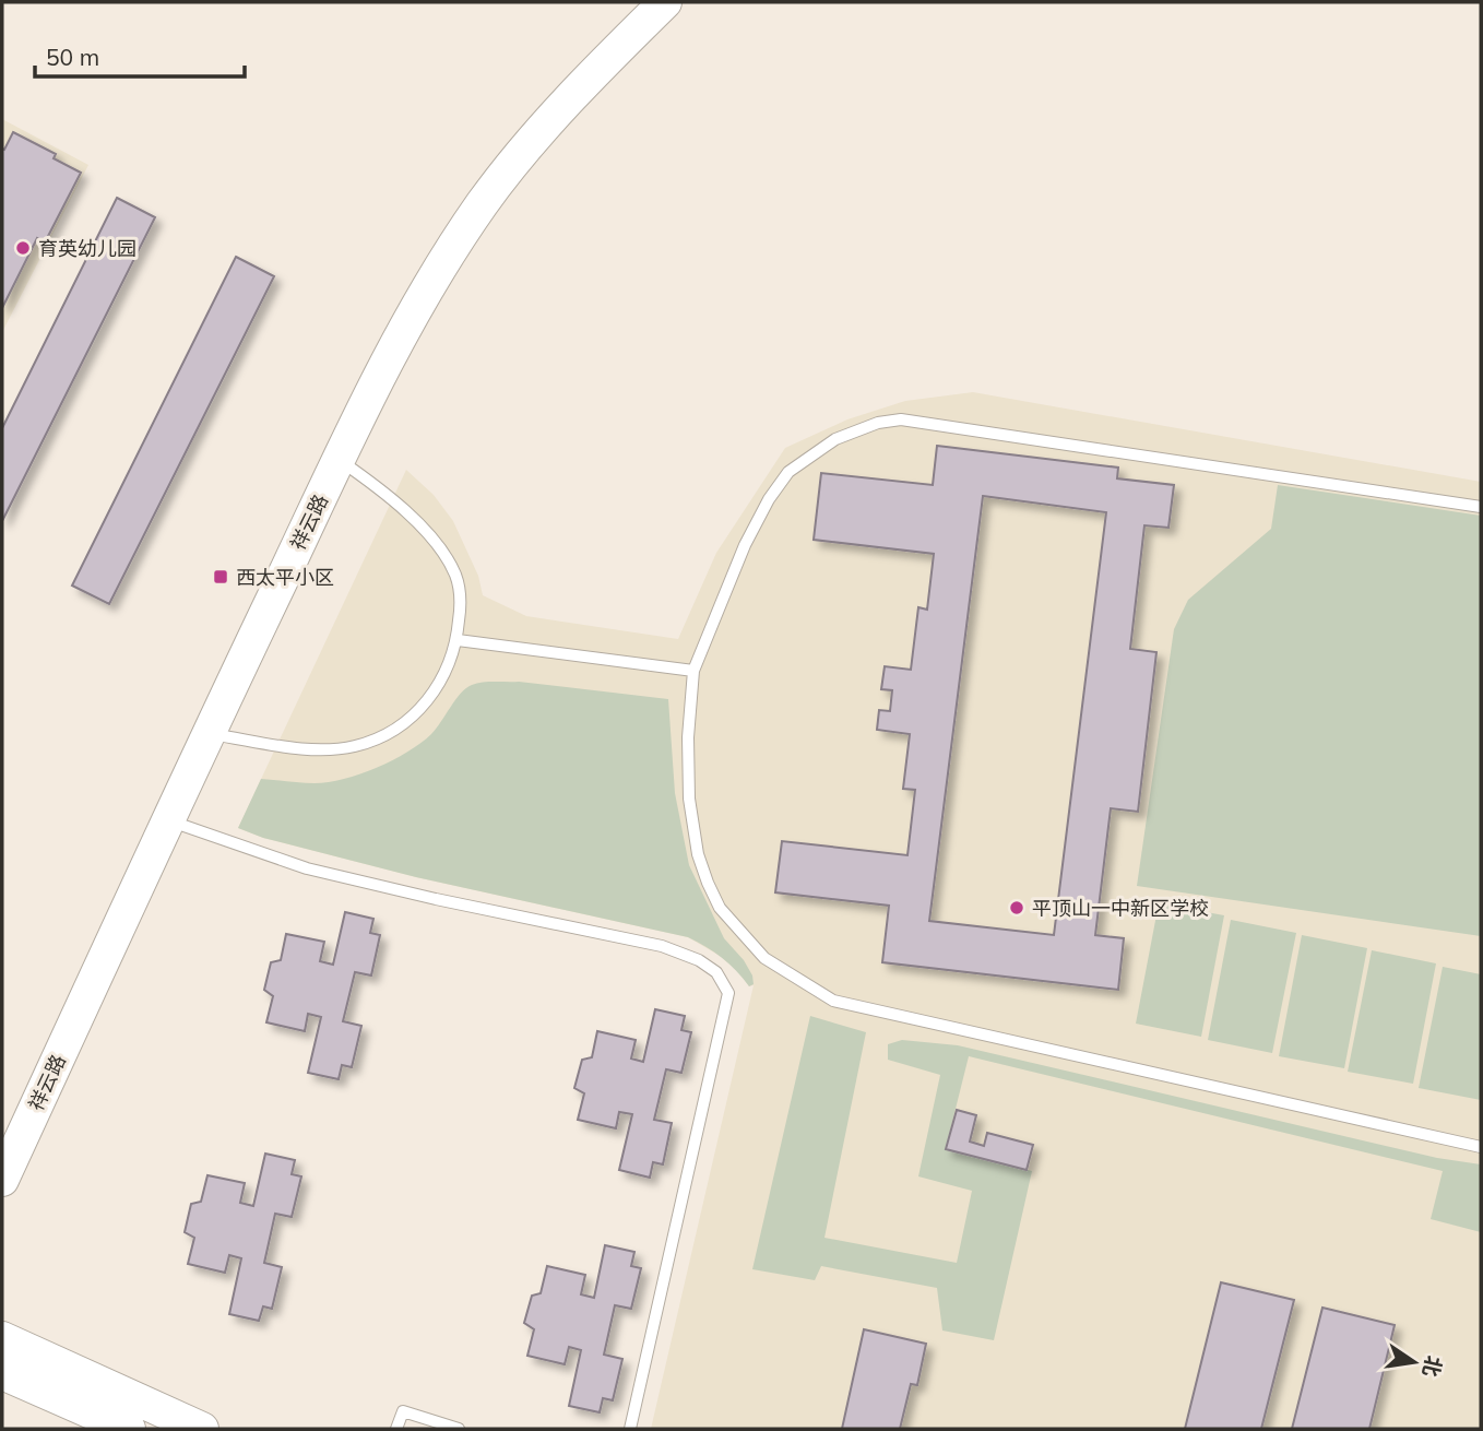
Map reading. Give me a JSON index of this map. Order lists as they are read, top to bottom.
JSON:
{
  "streets": {
    "main road": ["祥云路"]
  },
  "places": {
    "other": ["育英幼儿园", "平顶山一中新区学校"],
    "transit": ["西太平小区"]
  },
  "scale_bar": "50 m",
  "north": "right"
}
